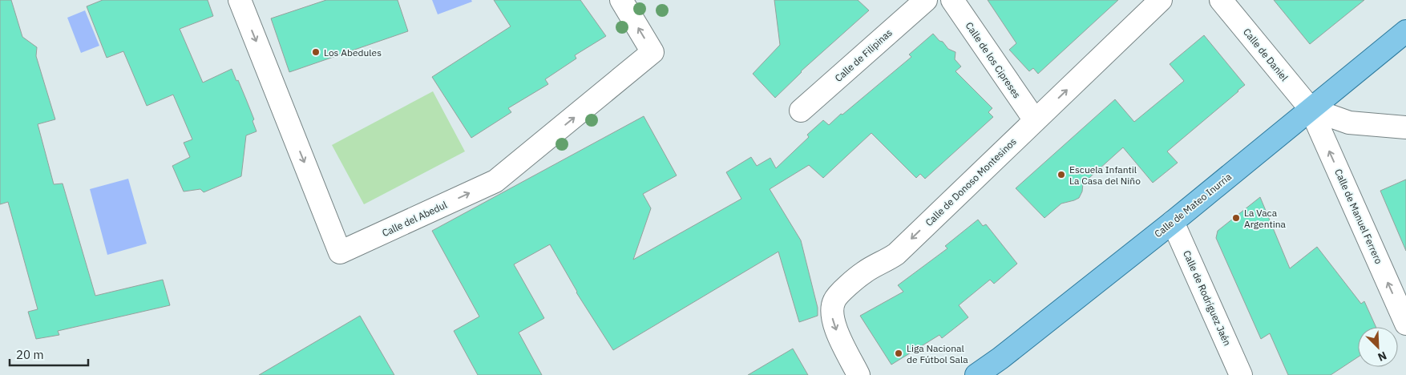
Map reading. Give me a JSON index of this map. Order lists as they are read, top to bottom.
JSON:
{
  "streets": {
    "main road": ["Calle de Mateo Inurria"],
    "street": [
      "Calle de Daniel",
      "Calle de Filipinas",
      "Calle de los Cipreses",
      "Calle de Donoso Montesinos",
      "Calle de Manuel Ferrero",
      "Calle del Abedul",
      "Calle de Rodríguez Jaén"
    ]
  },
  "crossings": [
    ["Calle de Daniel", "Calle de Mateo Inurria"],
    ["Calle de Daniel", "Calle de Manuel Ferrero"],
    ["Calle de los Cipreses", "Calle de Donoso Montesinos"],
    ["Calle de Mateo Inurria", "Calle de Manuel Ferrero"],
    ["Calle de Mateo Inurria", "Calle de Rodríguez Jaén"]
  ],
  "one_way": ["Calle de Manuel Ferrero"],
  "places": [
    "Los Abedules",
    "Escuela Infantil La Casa del Niño",
    "La Vaca Argentina",
    "Liga Nacional de Fútbol Sala"
  ],
  "scale_bar": "20 m",
  "north": "bottom right"
}
